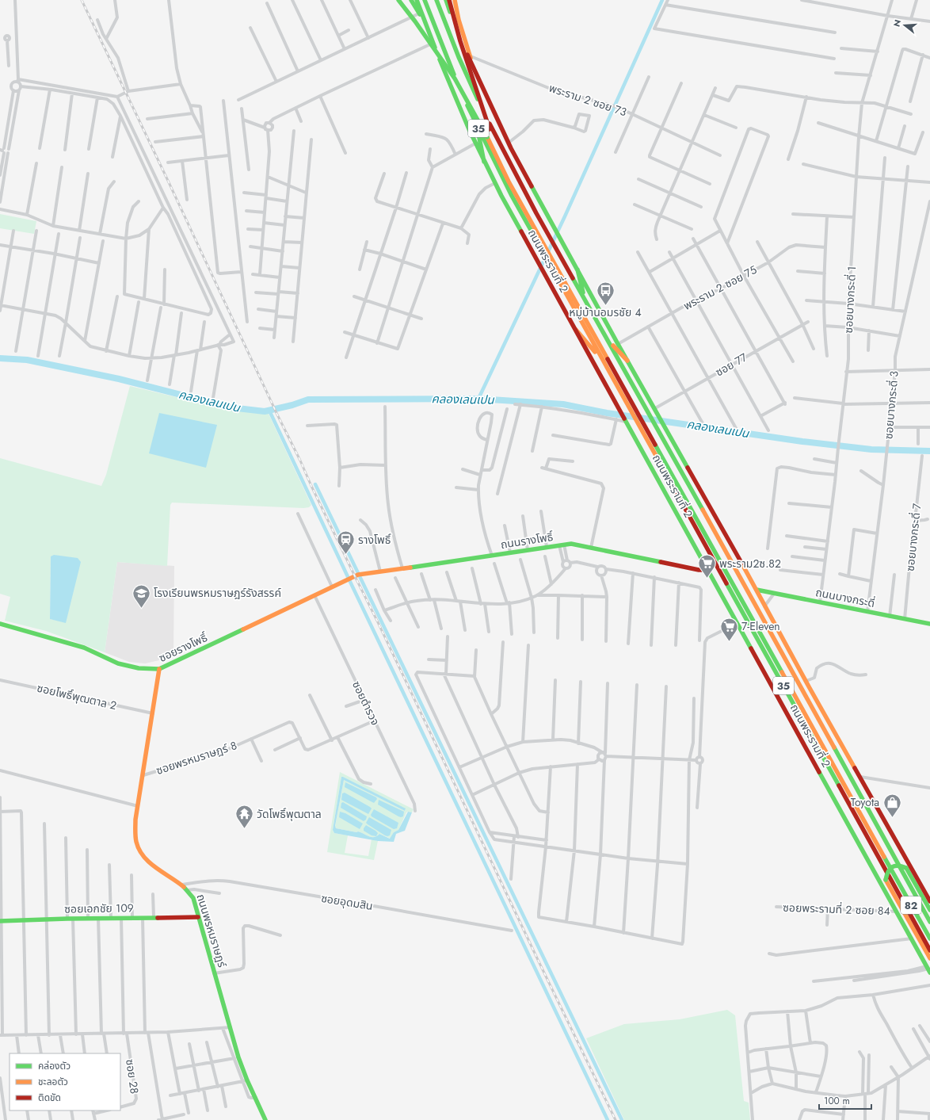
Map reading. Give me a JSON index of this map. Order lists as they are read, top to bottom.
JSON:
{
  "streets": {
    "main road": [
      "35",
      "ถนนพระรามที่ 2",
      "ถนนรางโพธิ์",
      "ถนนบางกระดี่",
      "ซอยรางโพธิ์",
      "82",
      "ซอยเอกชัย 109",
      "ถนนพรหมราษฎร์"
    ],
    "street": [
      "พระราม 2 ซอย 73",
      "พระราม 2 ซอย 75",
      "ซอยบางกระดี่ 1",
      "ซอย 77",
      "ซอยบางกระดี่ 3",
      "ซอยบางกระดี่ 7",
      "ซอยโพธิ์พุฒตาล 2",
      "ซอยตำรวจ",
      "ซอยพรหมราษฎร์ 8",
      "ซอยอุดมสิน",
      "ซอยพระรามที่ 2 ซอย 84",
      "ซอย 28"
    ]
  },
  "crossings": [
    ["ถนนพระรามที่ 2", "พระราม 2 ซอย 75"],
    ["ถนนพระรามที่ 2", "ซอย 77"],
    ["ถนนพระรามที่ 2", "ถนนรางโพธิ์"],
    ["ถนนพระรามที่ 2", "ถนนบางกระดี่"],
    ["ถนนพระรามที่ 2", "82"],
    ["ถนนพระรามที่ 2", "ซอยพระรามที่ 2 ซอย 84"],
    ["ซอยบางกระดี่ 1", "ถนนบางกระดี่"],
    ["ซอยบางกระดี่ 3", "ถนนบางกระดี่"],
    ["ซอยบางกระดี่ 7", "ถนนบางกระดี่"],
    ["ถนนรางโพธิ์", "ซอยรางโพธิ์"],
    ["ซอยรางโพธิ์", "ซอยตำรวจ"],
    ["ซอยรางโพธิ์", "ถนนพรหมราษฎร์"],
    ["ซอยโพธิ์พุฒตาล 2", "ถนนพรหมราษฎร์"],
    ["ซอยตำรวจ", "ซอยพรหมราษฎร์ 8"],
    ["ซอยพรหมราษฎร์ 8", "ถนนพรหมราษฎร์"],
    ["ซอยอุดมสิน", "ถนนพรหมราษฎร์"],
    ["ซอยเอกชัย 109", "ถนนพรหมราษฎร์"],
    ["ซอยเอกชัย 109", "ซอย 28"]
  ],
  "water": ["คลองเลนเปน"],
  "places": {
    "bus stop": ["หมู่บ้านอมรชัย 4"],
    "station": ["รางโพธิ์"],
    "supermarket": ["พระราม2ซ.82", "7-Eleven"],
    "school or university": ["โรงเรียนพรหมราษฎร์รังสรรค์"],
    "shop": ["Toyota"],
    "temple": ["วัดโพธิ์พุฒตาล"]
  },
  "legend": ["คล่องตัว", "ชะลอตัว", "ติดขัด"],
  "scale_bar": "100 m",
  "north": "left"
}
